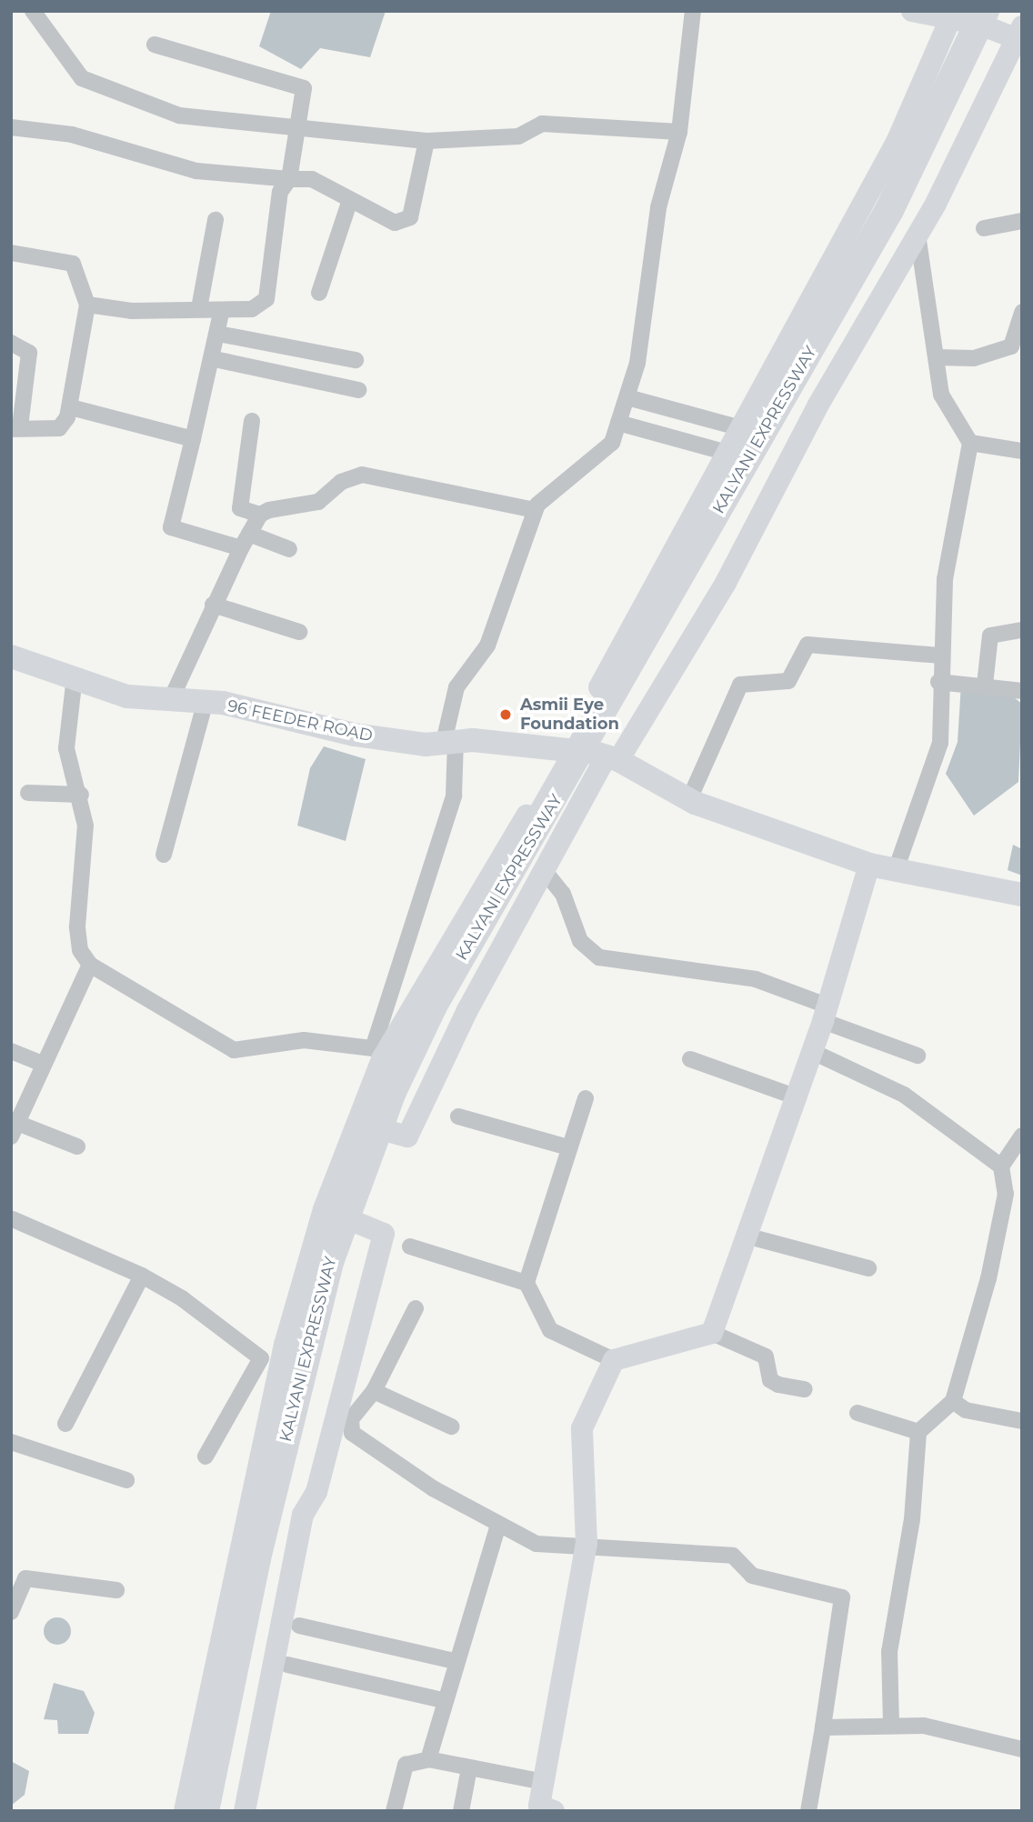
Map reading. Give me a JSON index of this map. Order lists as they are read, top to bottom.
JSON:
{
  "streets": {
    "highway": ["KALYANI EXPRESSWAY"],
    "main road": ["96 FEEDER ROAD"]
  },
  "crossings": [
    ["KALYANI EXPRESSWAY", "96 FEEDER ROAD"]
  ],
  "places": ["Asmii Eye Foundation"]
}
